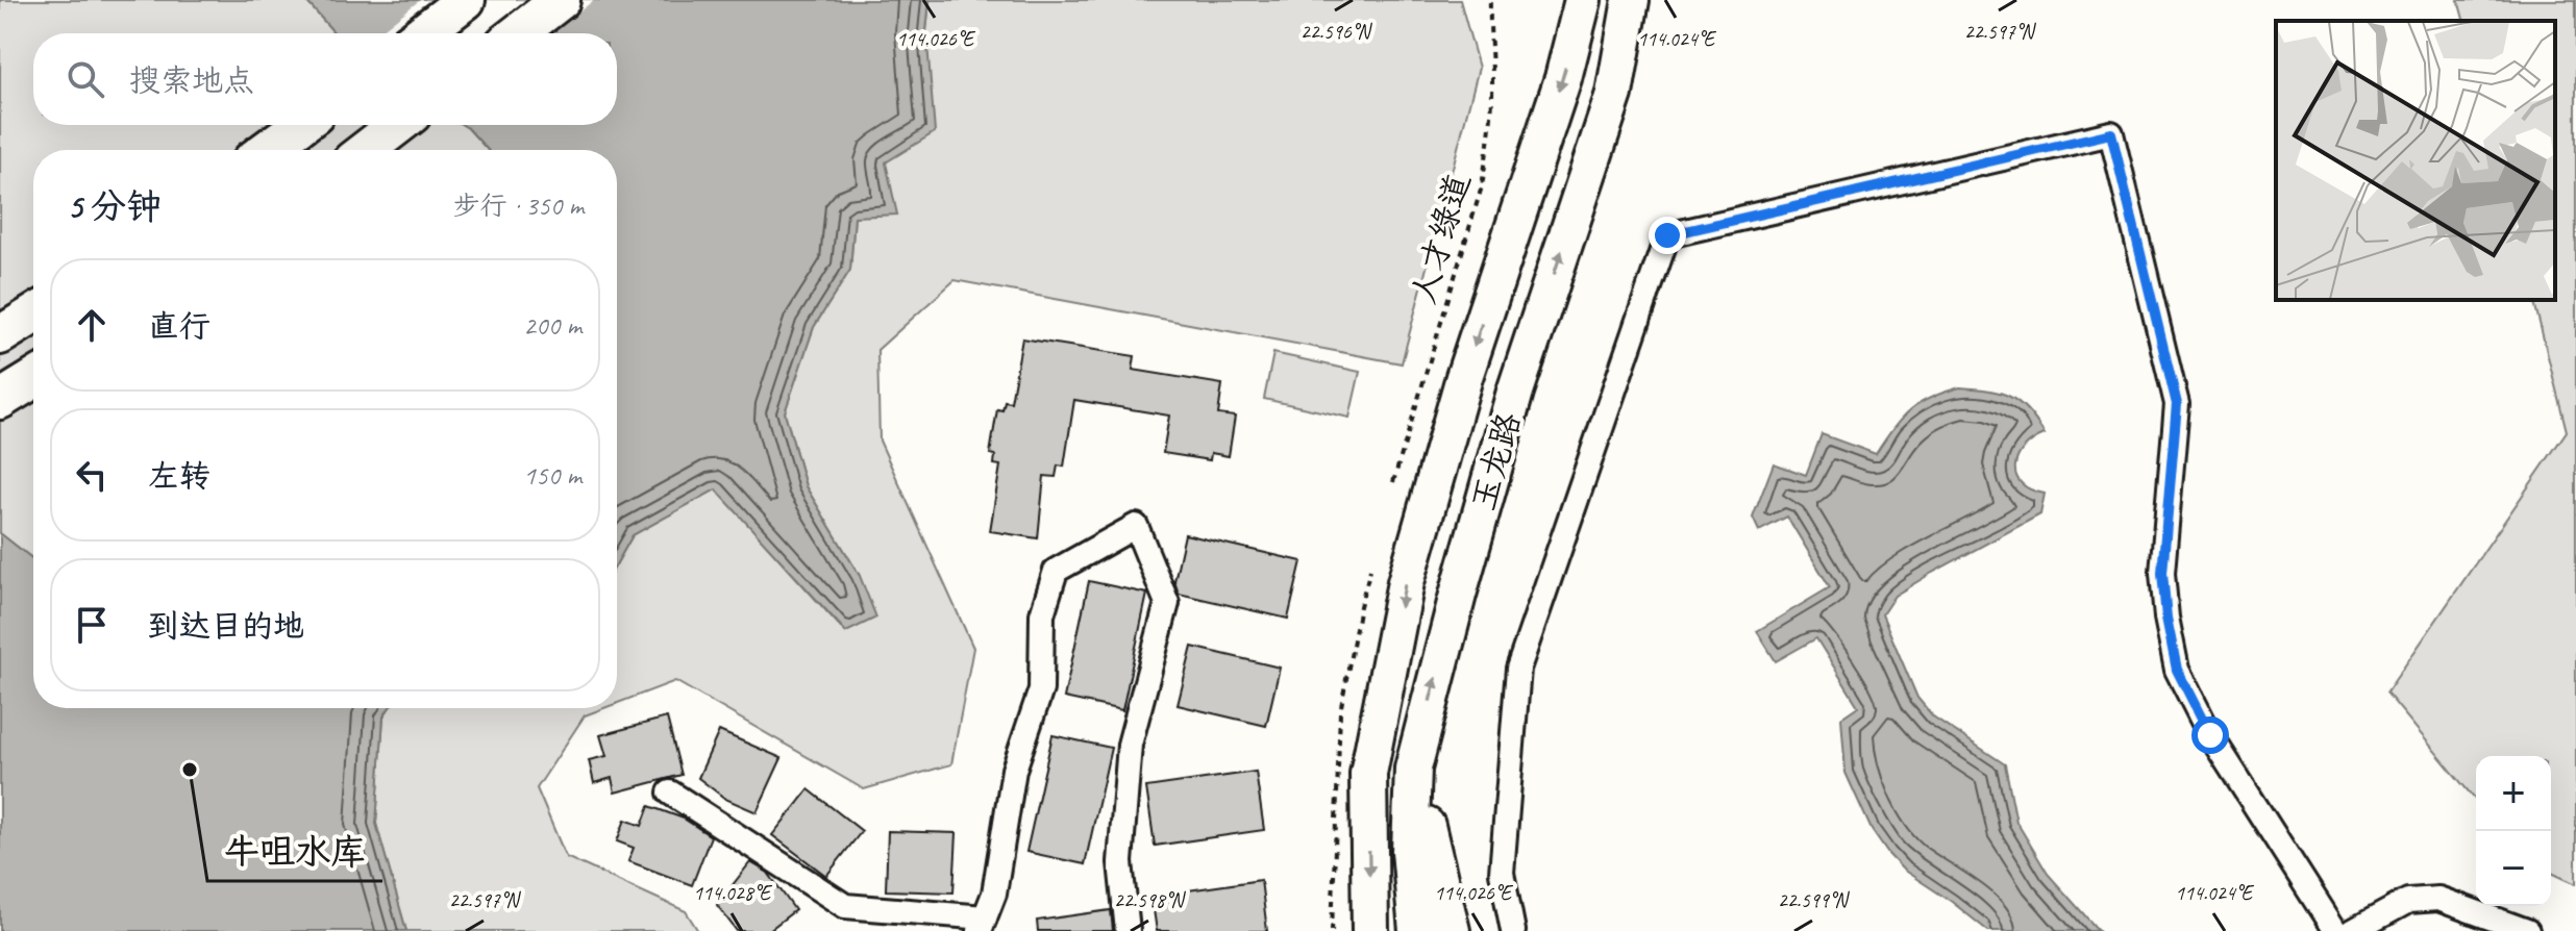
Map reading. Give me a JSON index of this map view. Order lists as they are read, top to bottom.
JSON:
{
  "streets": {
    "main road": ["玉龙路"],
    "path": ["人才绿道"]
  },
  "places": ["牛咀水库"],
  "page": {
    "search": "搜索地点",
    "heading": ["5 分钟", "步行 · 350 m"],
    "list": [
      ["直行", "200 m"],
      ["左转", "150 m"],
      "到达目的地"
    ],
    "map_buttons": ["+", "−"]
  },
  "coordinates": [
    "22.596°N",
    "22.597°N",
    "114.026°E",
    "114.024°E",
    "114.028°E",
    "22.598°N",
    "22.599°N"
  ]
}
